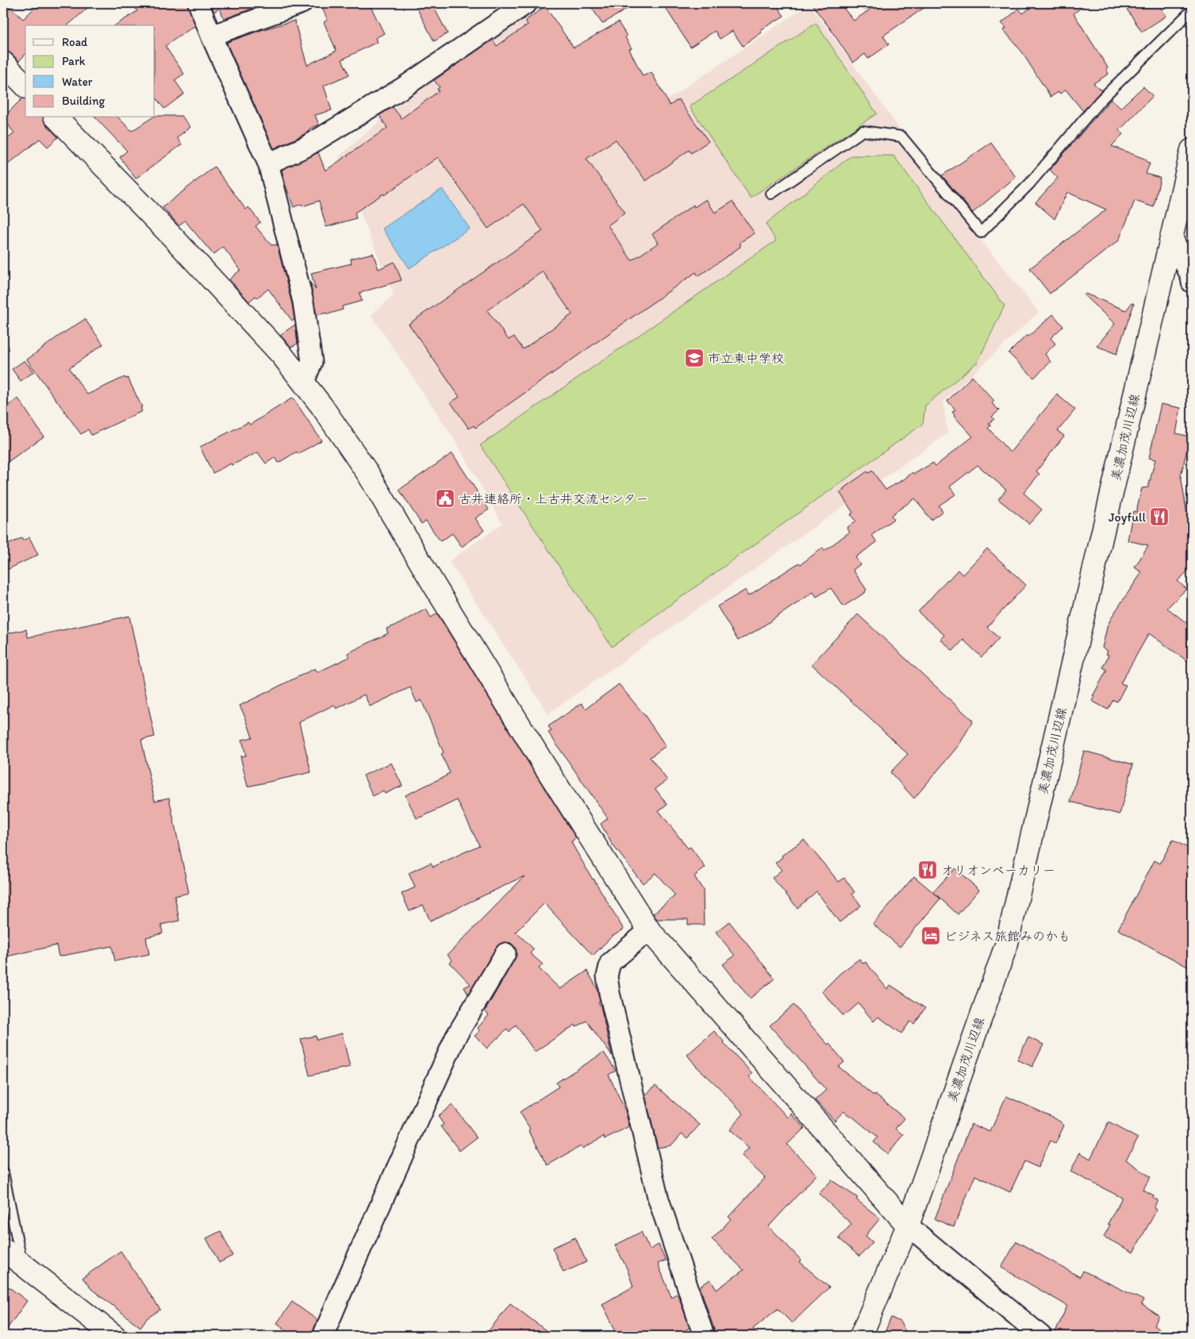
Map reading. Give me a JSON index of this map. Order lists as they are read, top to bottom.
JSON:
{
  "streets": {
    "street": ["美濃加茂川辺線"]
  },
  "places": {
    "school or university": ["市立東中学校"],
    "public building": ["古井連絡所・上古井交流センター"],
    "restaurant": ["Joyfull", "オリオンベーカリー"],
    "hotel": ["ビジネス旅館みのかも"]
  },
  "legend": [
    "Road",
    "Park",
    "Water",
    "Building"
  ]
}
